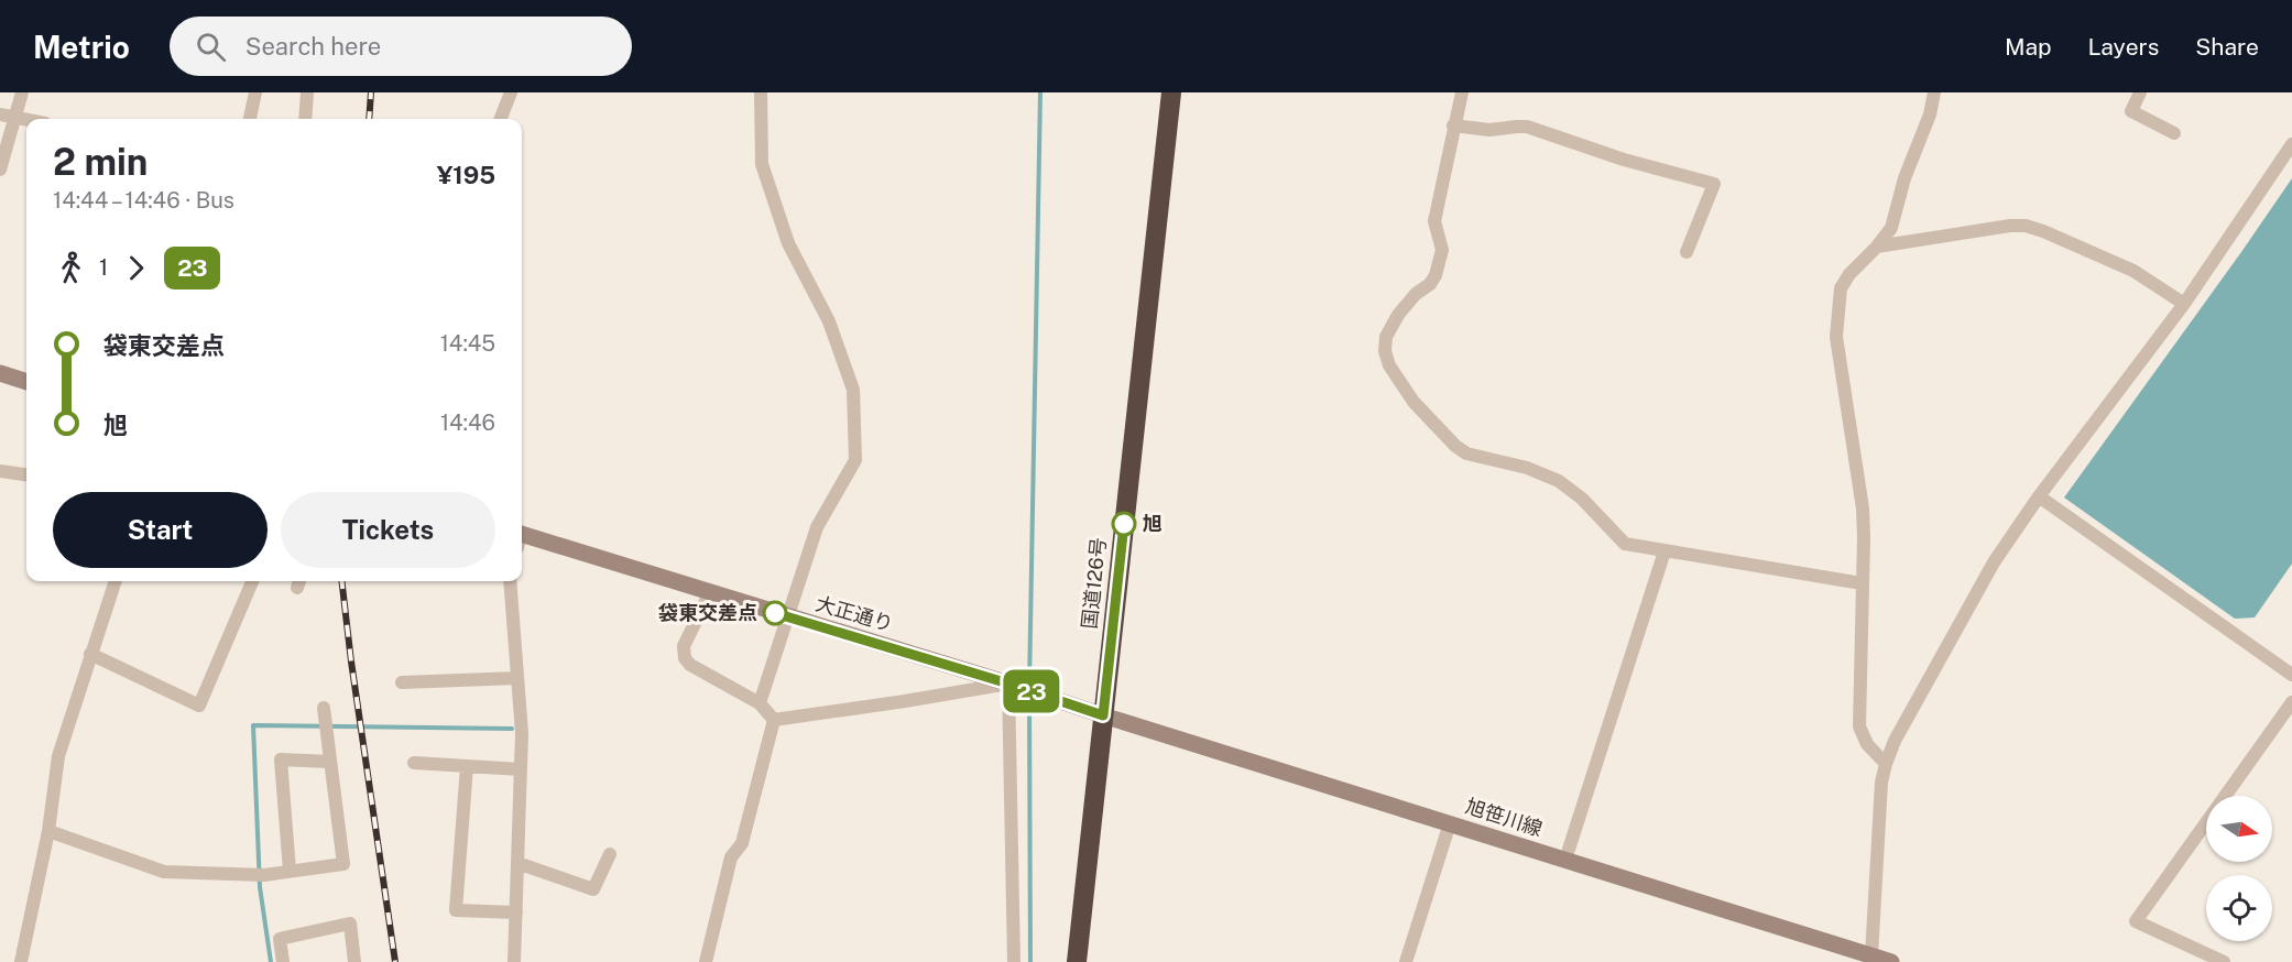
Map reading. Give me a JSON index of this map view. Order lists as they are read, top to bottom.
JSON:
{
  "streets": {
    "highway": ["国道126号"],
    "main road": ["大正通り", "旭笹川線"]
  },
  "crossings": [
    ["国道126号", "大正通り"],
    ["国道126号", "旭笹川線"],
    ["大正通り", "旭笹川線"]
  ],
  "places": ["旭", "袋東交差点"],
  "lines": ["bus line 23"],
  "north": "right",
  "page": {
    "header": "Metrio",
    "search": "Search here",
    "nav": ["Map", "Layers", "Share"],
    "on_map": "23",
    "heading": ["2 min", "14:44 – 14:46 · Bus", "¥195"],
    "legs": ["1", "23"],
    "list": [
      {
        "name": "袋東交差点",
        "value": "14:45"
      },
      {
        "name": "旭",
        "value": "14:46"
      }
    ],
    "buttons": ["Start", "Tickets"]
  }
}
